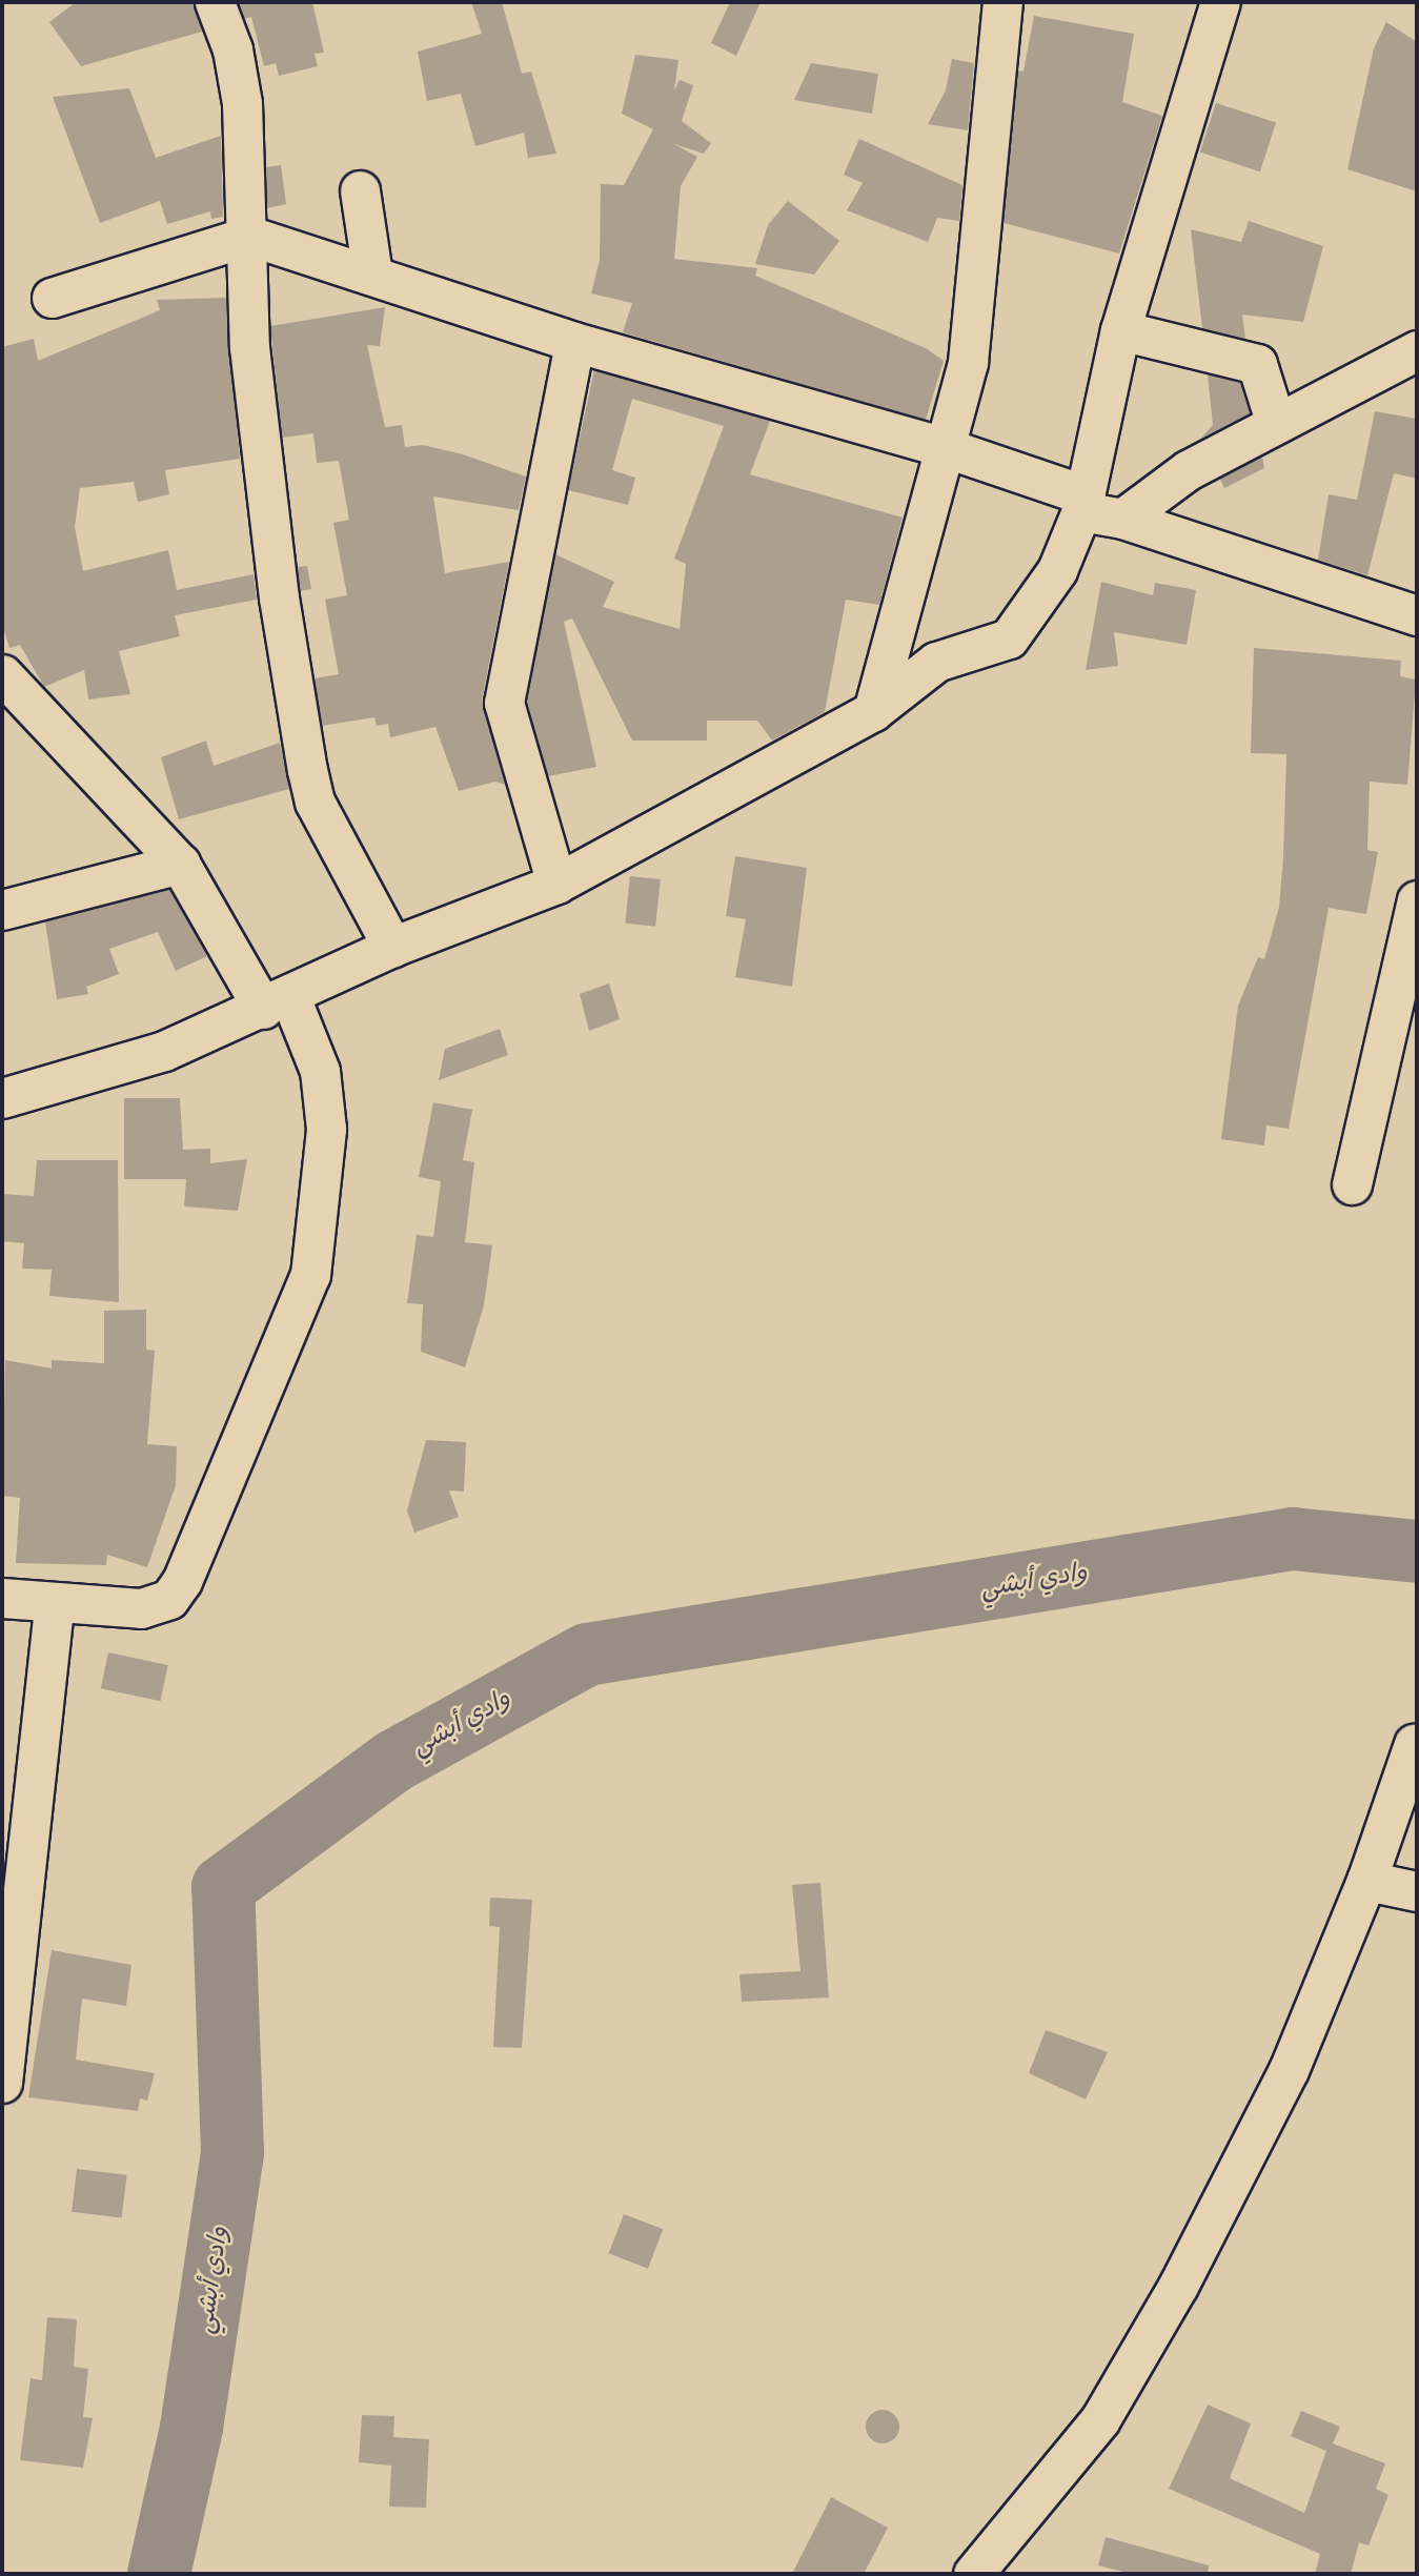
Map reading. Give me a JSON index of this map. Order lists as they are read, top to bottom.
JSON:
{
  "water": ["وادي أبشي"]
}
